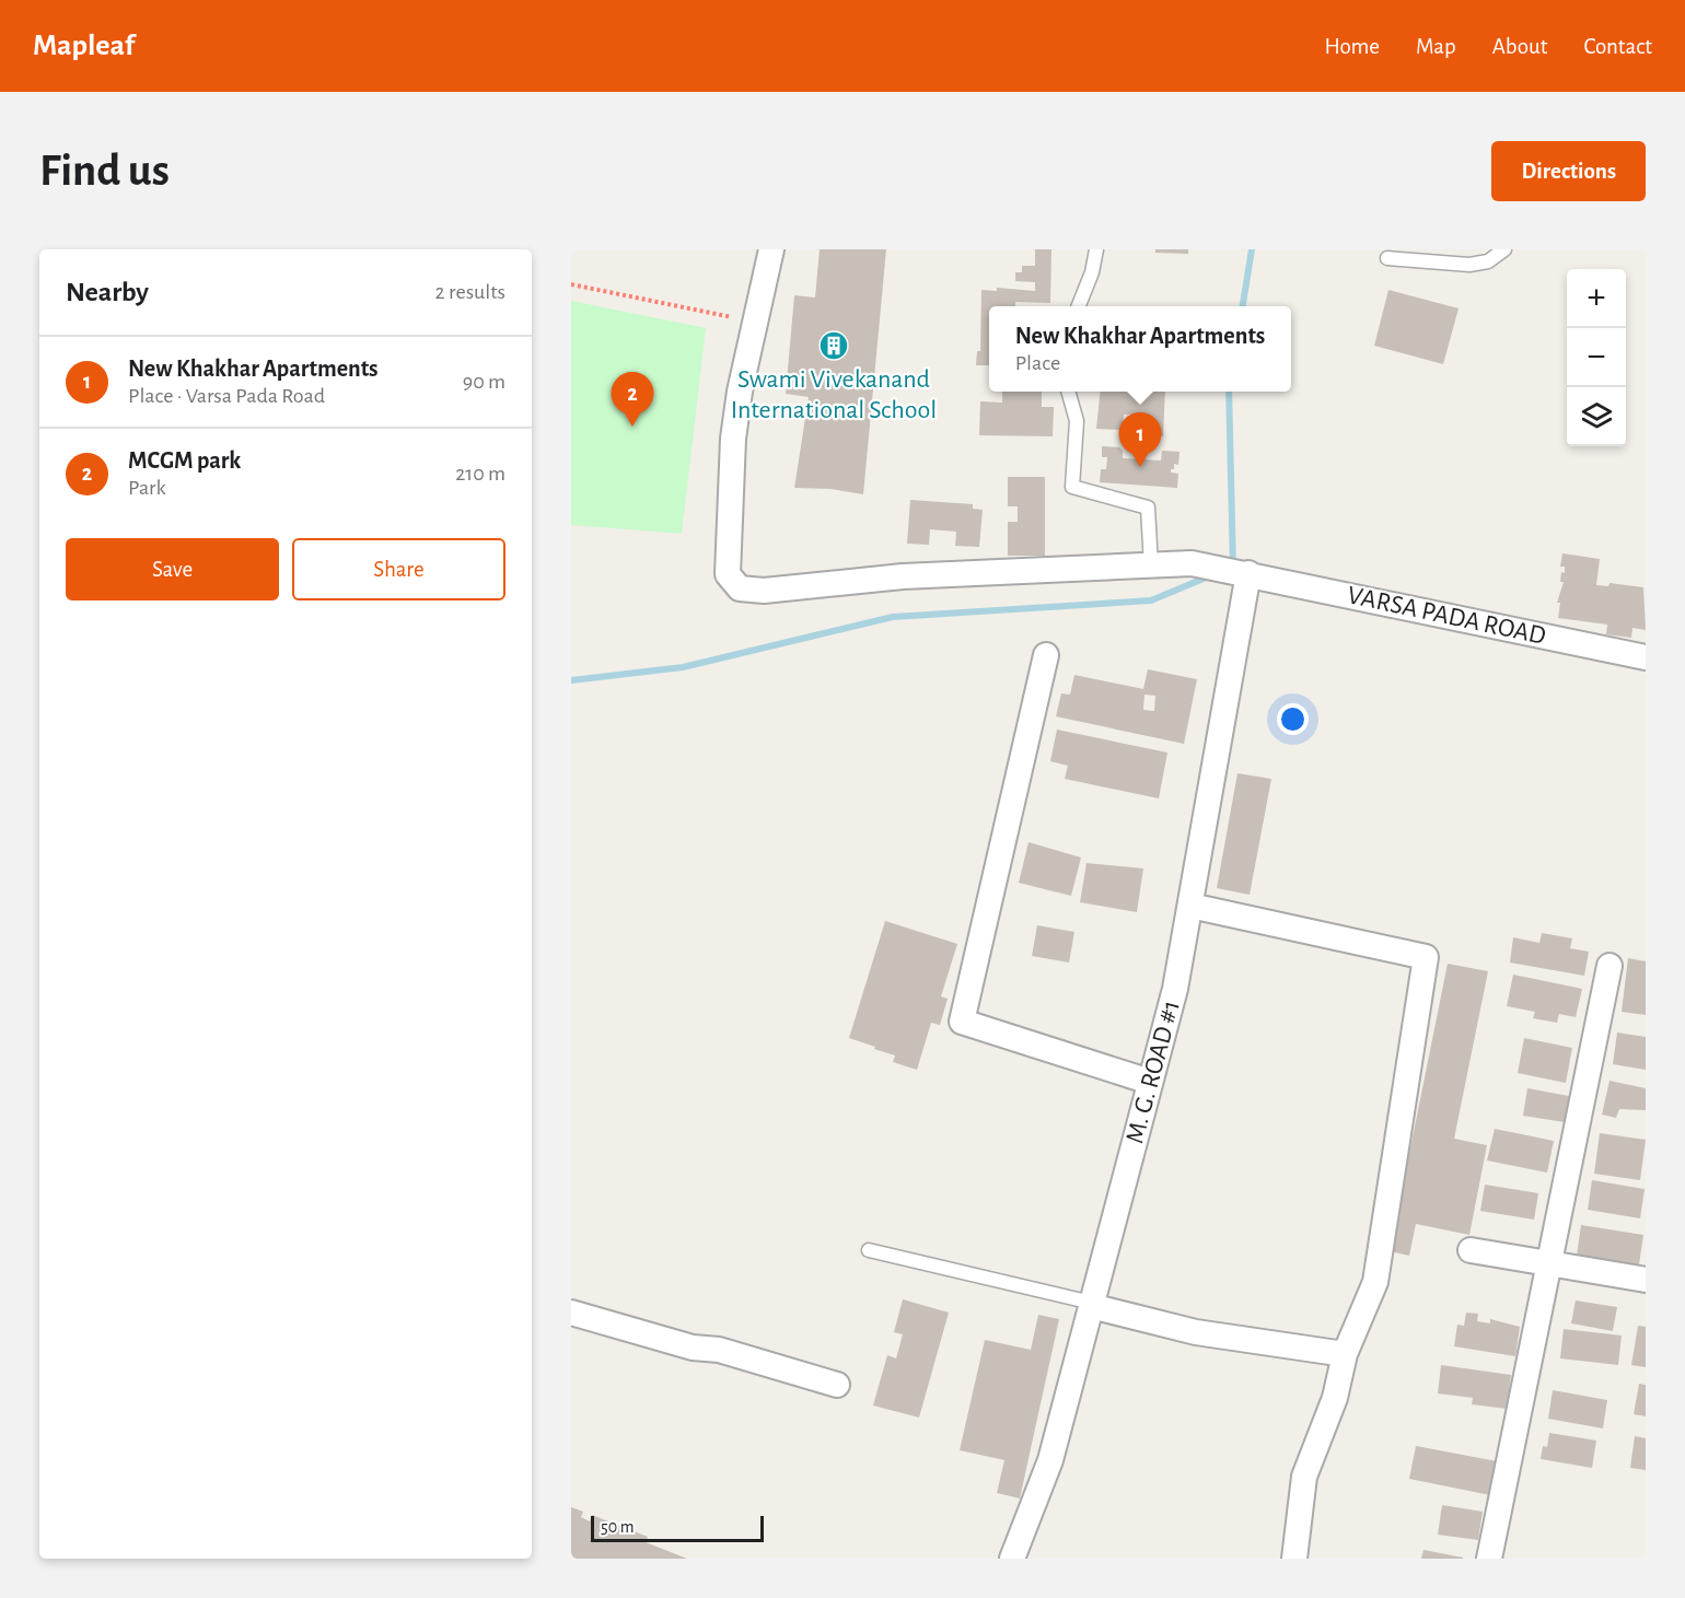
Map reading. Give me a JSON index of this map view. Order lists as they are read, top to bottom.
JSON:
{
  "streets": {
    "street": ["VARSA PADA ROAD", "M. G. ROAD #1"]
  },
  "crossings": [
    ["VARSA PADA ROAD", "M. G. ROAD #1"]
  ],
  "places": {
    "building": ["Swami Vivekanand International School"]
  },
  "scale_bar": "50 m",
  "page": {
    "header": "Mapleaf",
    "nav": [
      "Home",
      "Map",
      "About",
      "Contact"
    ],
    "buttons": [
      "Directions",
      ["Save", "Share"]
    ],
    "title": "Find us",
    "heading": ["Nearby", "2 results"],
    "map_buttons": ["+", "−"],
    "popup": ["New Khakhar Apartments", "Place"],
    "list": [
      {
        "mark": "1",
        "name": "New Khakhar Apartments",
        "note": "Place · Varsa Pada Road",
        "value": "90 m"
      },
      {
        "mark": "2",
        "name": "MCGM park",
        "note": "Park",
        "value": "210 m"
      }
    ],
    "pins": ["2", "1"],
    "scale": "50 m"
  }
}
